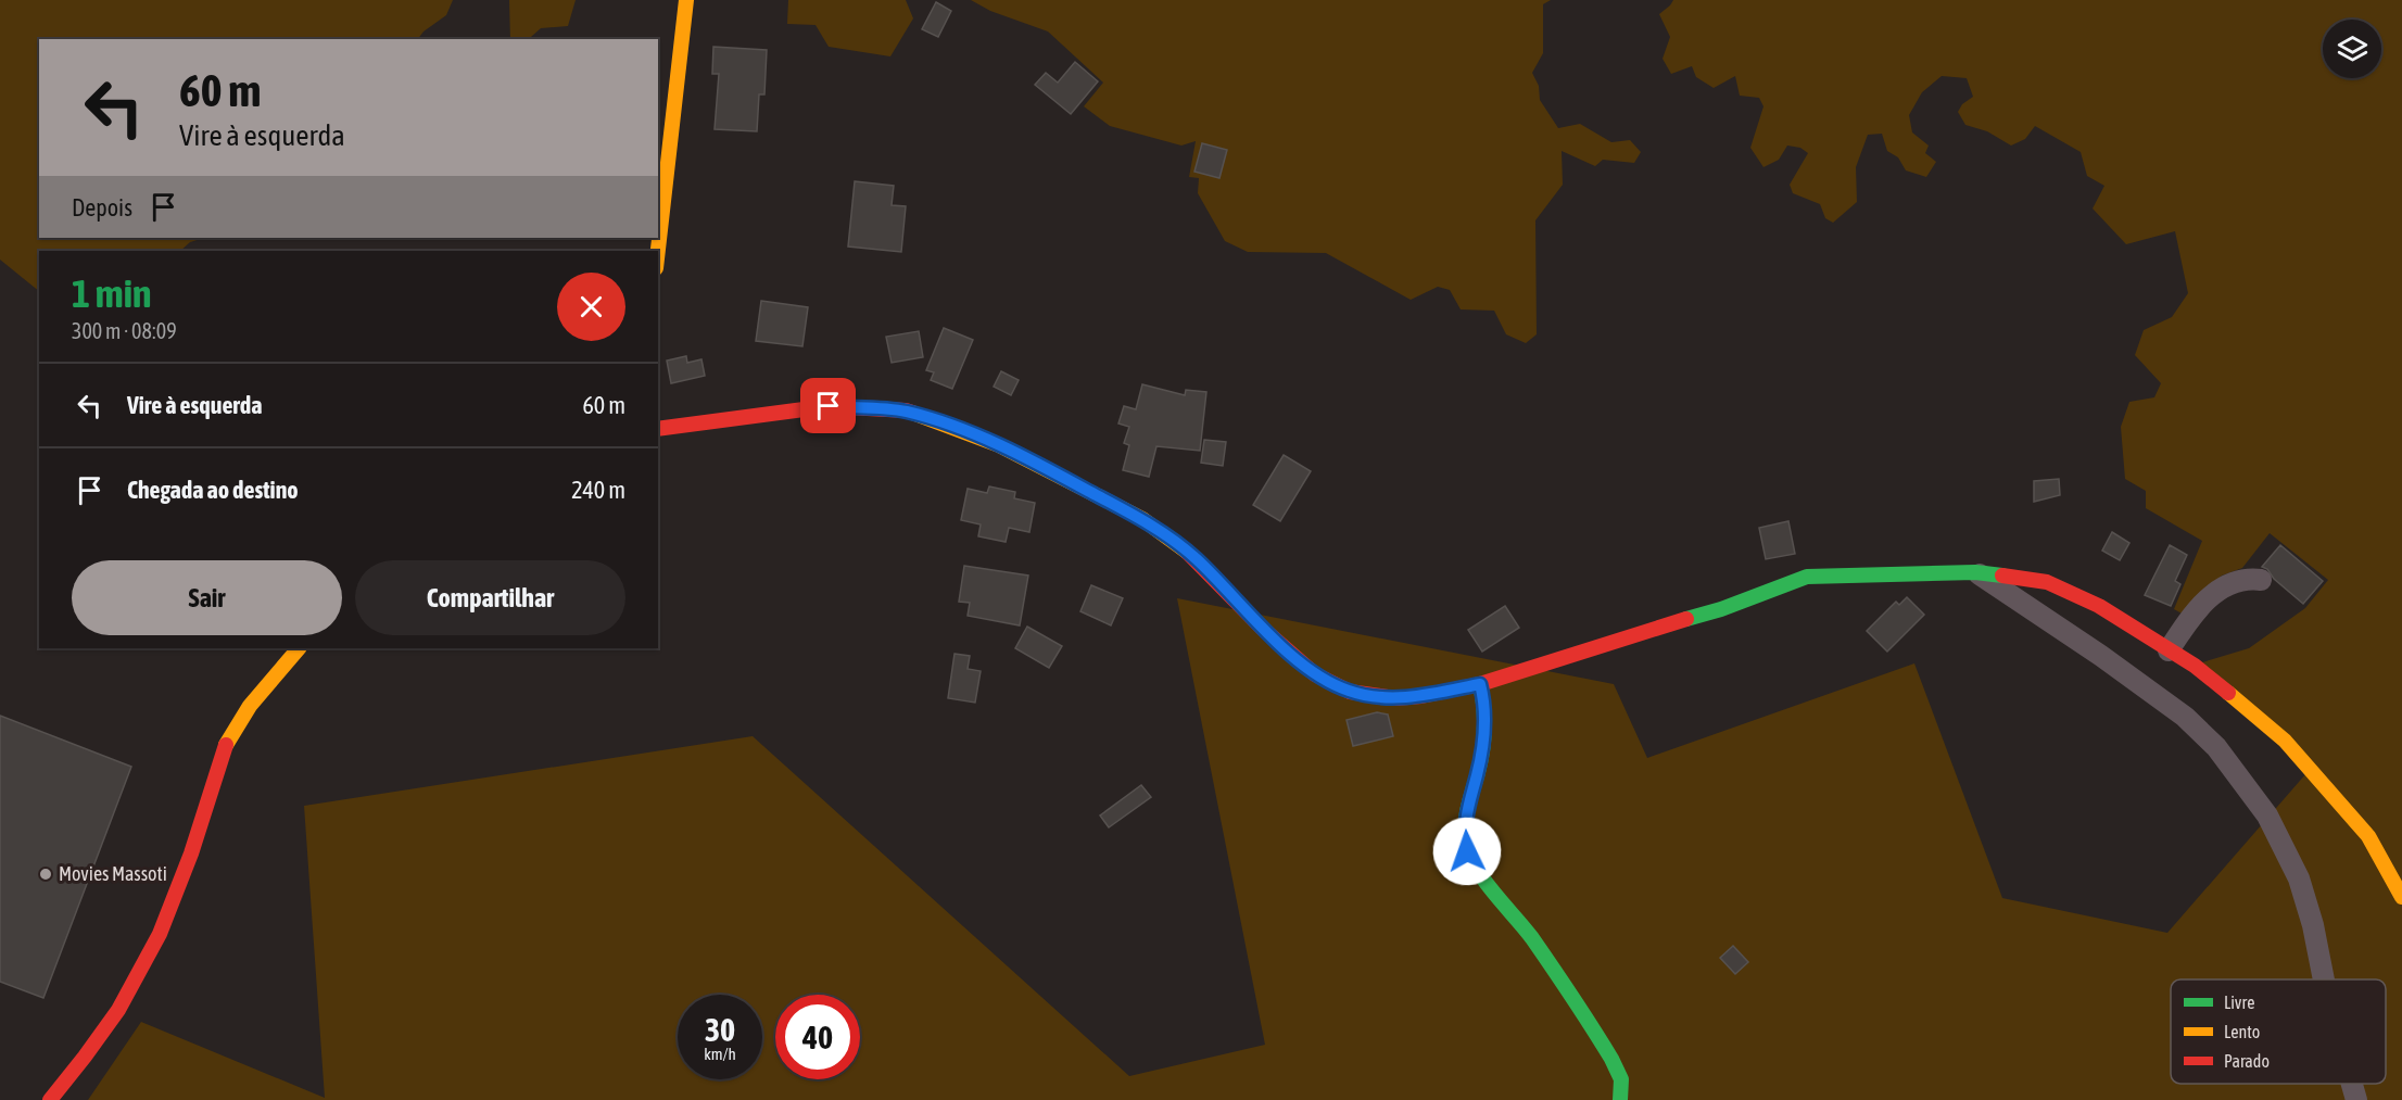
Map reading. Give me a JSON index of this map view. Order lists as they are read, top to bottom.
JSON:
{
  "places": ["Movies Massoti"],
  "legend": ["Livre", "Lento", "Parado"],
  "page": {
    "turn": ["60 m", "Vire à esquerda"],
    "then": "Depois",
    "heading": ["1 min", "300 m · 08:09"],
    "list": [
      {
        "name": "Vire à esquerda",
        "value": "60 m"
      },
      {
        "name": "Chegada ao destino",
        "value": "240 m"
      }
    ],
    "buttons": ["Sair", "Compartilhar"],
    "speed": "30 km/h",
    "limit": "40"
  }
}
